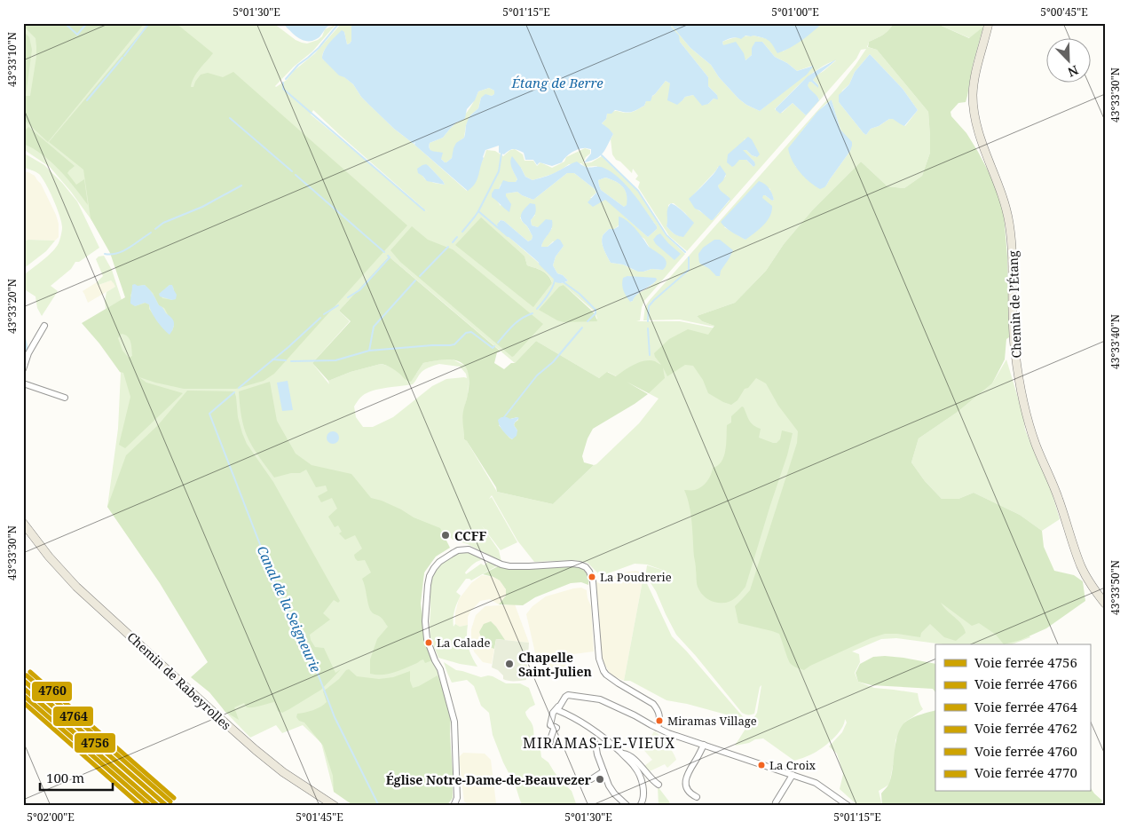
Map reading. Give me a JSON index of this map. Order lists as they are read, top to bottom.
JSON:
{
  "streets": {
    "main road": ["Chemin de l’Étang", "Chemin de Rabeyrolles"]
  },
  "districts": ["MIRAMAS-LE-VIEUX"],
  "water": ["Étang de Berre", "Canal de la Seigneurie"],
  "places": [
    "CCFF",
    "La Poudrerie",
    "La Calade",
    "Chapelle Saint-Julien",
    "Miramas Village",
    "La Croix",
    "Église Notre-Dame-de-Beauvezer"
  ],
  "lines": [
    "rail line 4760",
    "rail line 4764",
    "rail line 4756",
    "rail line 4766",
    "rail line 4762",
    "rail line 4770"
  ],
  "legend": [
    "Voie ferrée 4756",
    "Voie ferrée 4766",
    "Voie ferrée 4764",
    "Voie ferrée 4762",
    "Voie ferrée 4760",
    "Voie ferrée 4770"
  ],
  "scale_bar": "100 m",
  "north": "bottom right",
  "coordinates": [
    "5°01'30\"E",
    "5°01'15\"E",
    "5°01'00\"E",
    "5°00'45\"E",
    "43°33'10\"N",
    "43°33'30\"N",
    "43°33'20\"N",
    "43°33'40\"N",
    "43°33'50\"N",
    "5°02'00\"E",
    "5°01'45\"E"
  ]
}
